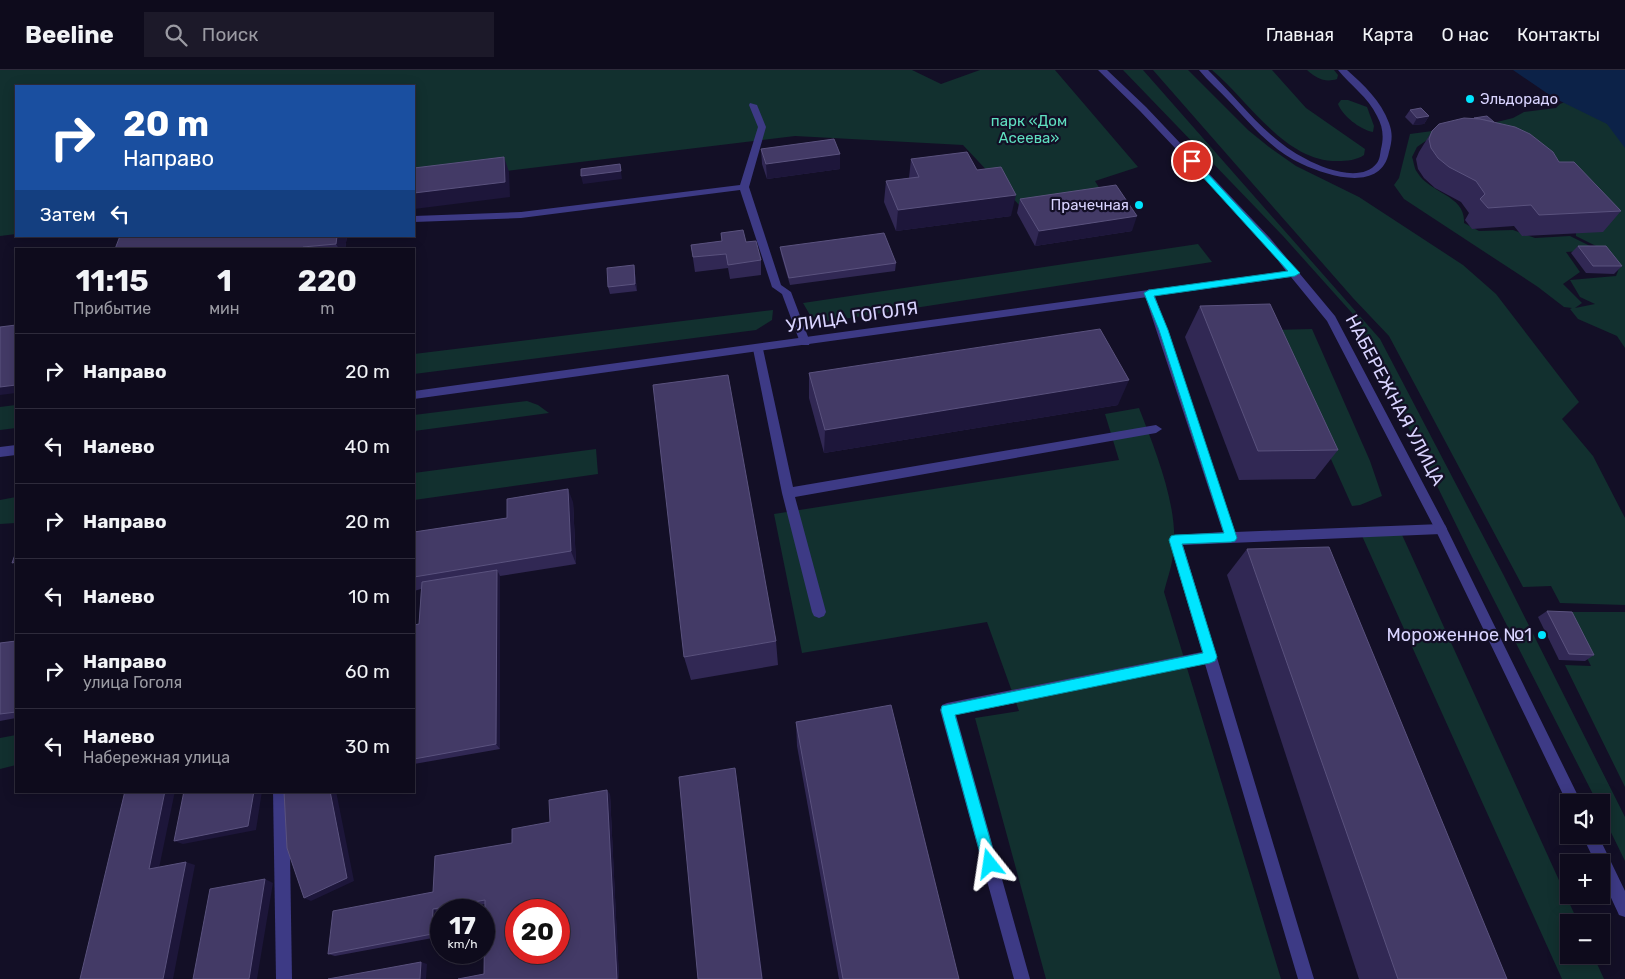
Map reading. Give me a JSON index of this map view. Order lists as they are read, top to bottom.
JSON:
{
  "streets": {
    "street": ["УЛИЦА ГОГОЛЯ", "НАБЕРЕЖНАЯ УЛИЦА"]
  },
  "crossings": [
    ["УЛИЦА ГОГОЛЯ", "НАБЕРЕЖНАЯ УЛИЦА"]
  ],
  "parks": ["парк «Дом Асеева»"],
  "places": ["Эльдорадо", "Прачечная", "Мороженное №1"],
  "page": {
    "header": "Beeline",
    "search": "Поиск",
    "nav": [
      "Главная",
      "Карта",
      "О нас",
      "Контакты"
    ],
    "turn": ["20 m", "Направо"],
    "then": "Затем",
    "eta": [
      "11:15",
      "Прибытие",
      "1",
      "мин",
      "220",
      "m"
    ],
    "list": [
      {
        "name": "Направо",
        "value": "20 m"
      },
      {
        "name": "Налево",
        "value": "40 m"
      },
      {
        "name": "Направо",
        "value": "20 m"
      },
      {
        "name": "Налево",
        "value": "10 m"
      },
      {
        "name": "Направо",
        "note": "улица Гоголя",
        "value": "60 m"
      },
      {
        "name": "Налево",
        "note": "Набережная улица",
        "value": "30 m"
      }
    ],
    "map_buttons": ["+", "−"],
    "speed": "17 km/h",
    "limit": "20"
  }
}
